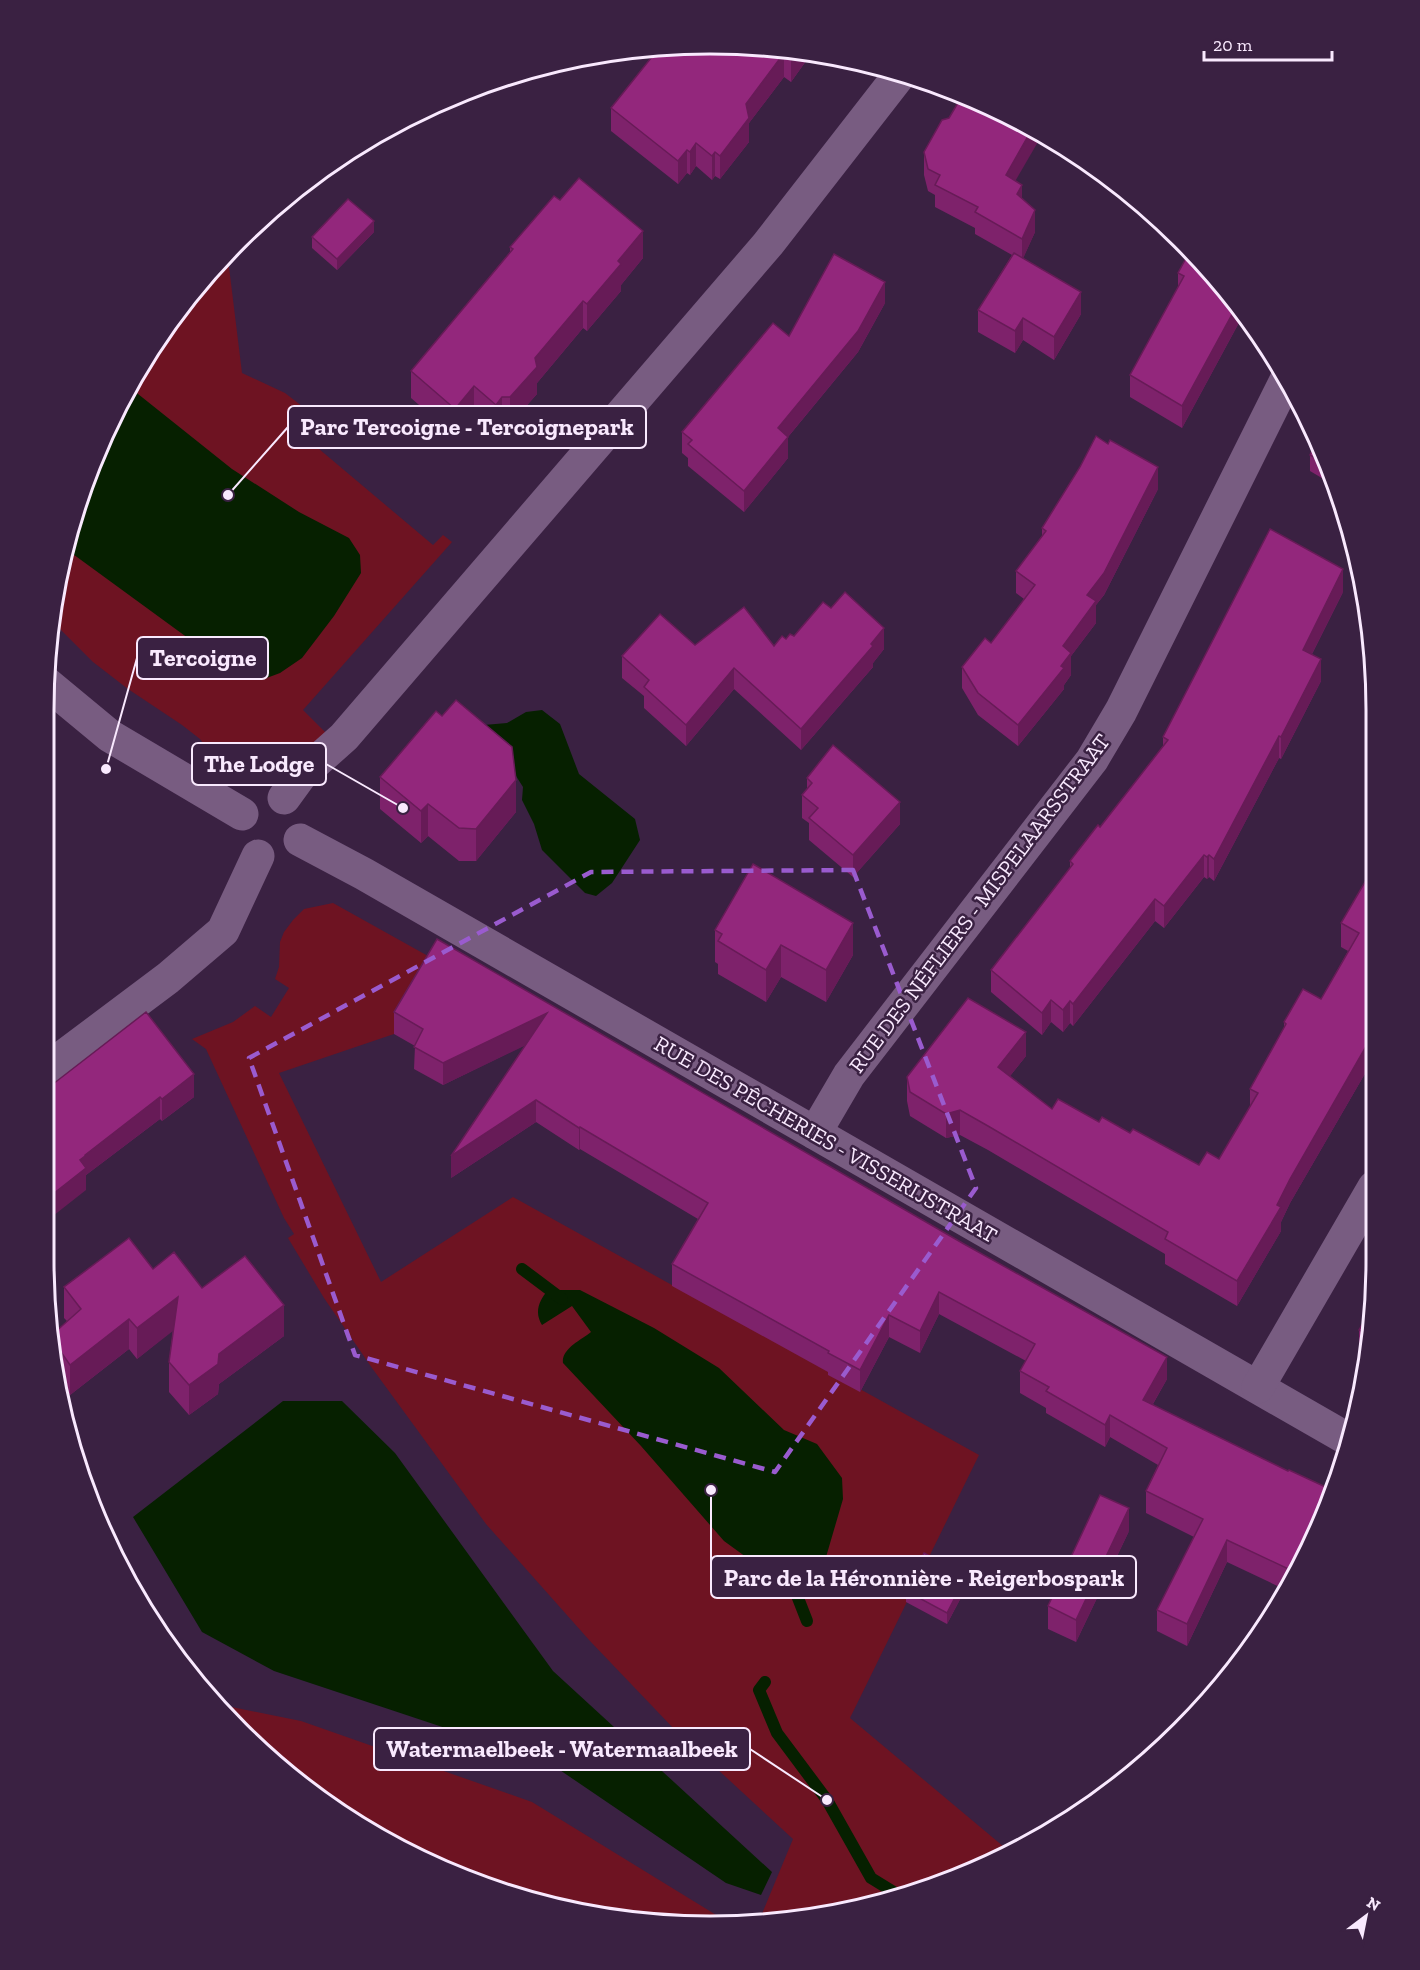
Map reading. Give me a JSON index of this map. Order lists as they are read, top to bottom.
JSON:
{
  "streets": {
    "street": ["RUE DES NÉFLIERS - MISPELAARSSTRAAT", "RUE DES PÊCHERIES - VISSERIJSTRAAT"]
  },
  "crossings": [
    ["RUE DES NÉFLIERS - MISPELAARSSTRAAT", "RUE DES PÊCHERIES - VISSERIJSTRAAT"]
  ],
  "places": [
    "Parc Tercoigne - Tercoignepark",
    "Tercoigne",
    "The Lodge",
    "Parc de la Héronnière - Reigerbospark",
    "Watermaelbeek - Watermaalbeek"
  ],
  "scale_bar": "20 m",
  "north": "top right"
}
